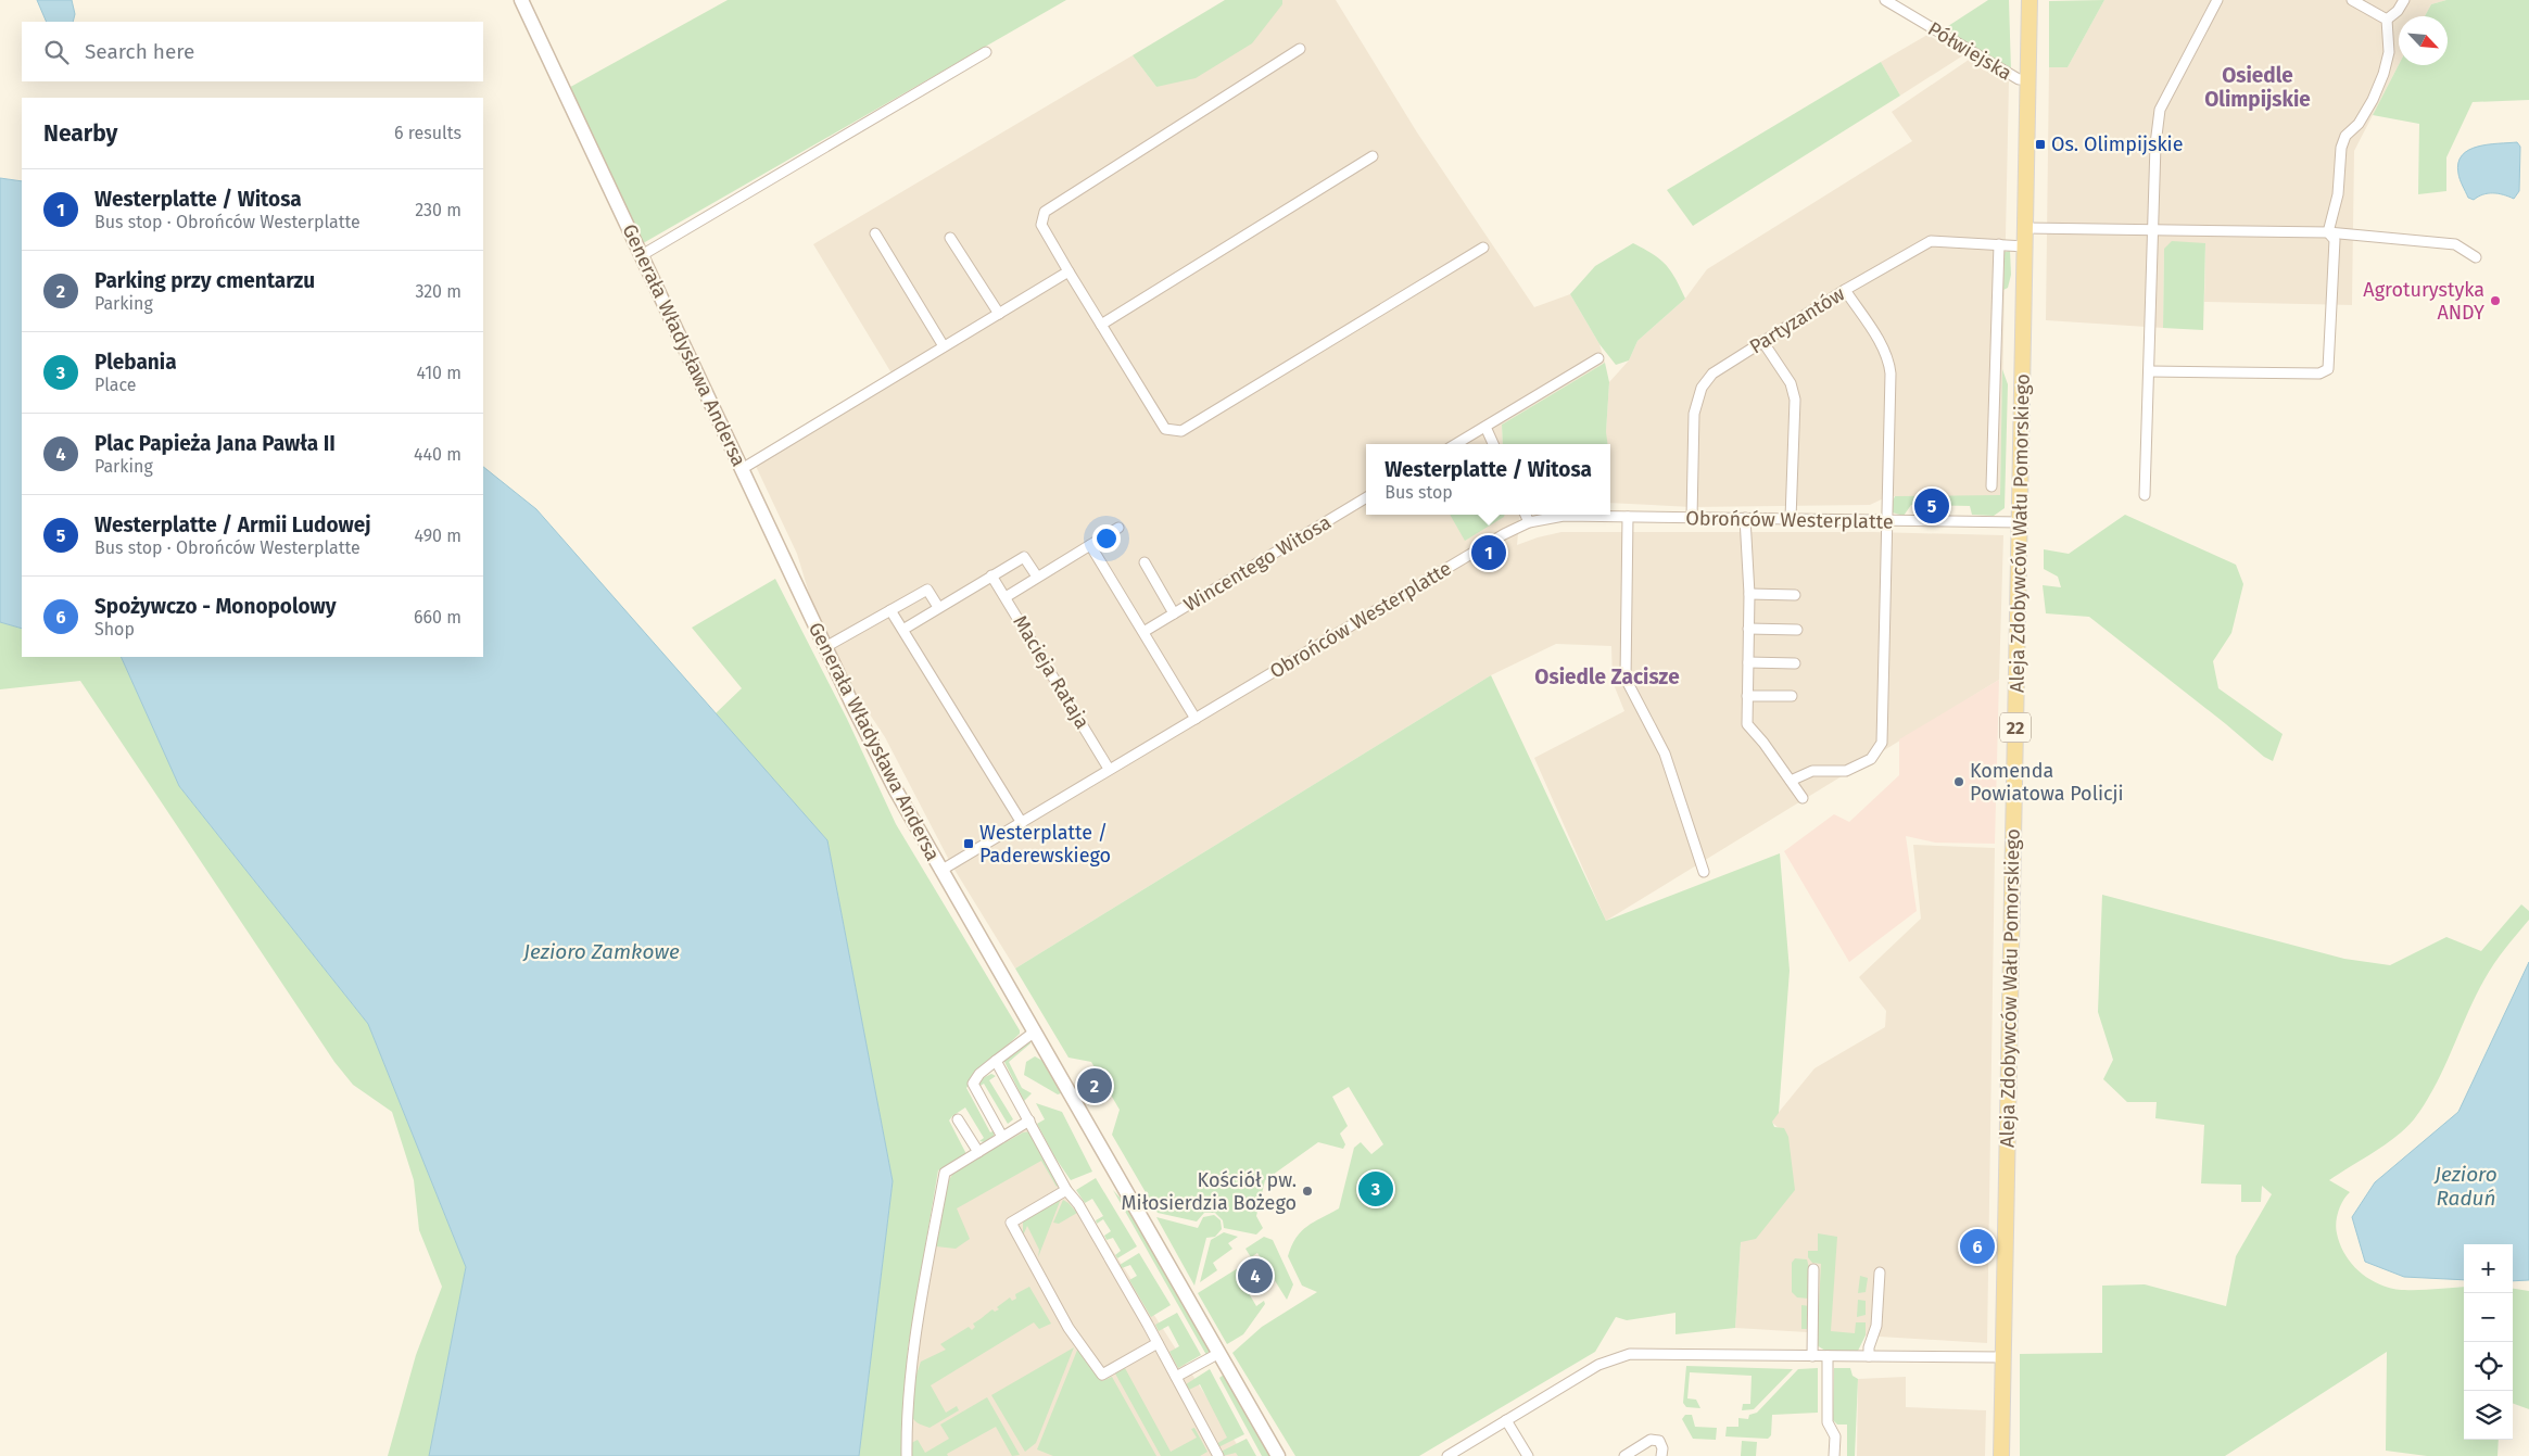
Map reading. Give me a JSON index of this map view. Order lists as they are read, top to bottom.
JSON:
{
  "streets": {
    "main road": ["Generała Władysława Andersa", "Aleja Zdobywców Wału Pomorskiego", "22"],
    "street": [
      "Półwiejska",
      "Partyzantów",
      "Obrońców Westerplatte",
      "Wincentego Witosa",
      "Macieja Rataja"
    ]
  },
  "crossings": [
    ["Półwiejska", "Aleja Zdobywców Wału Pomorskiego"],
    ["Partyzantów", "Obrońców Westerplatte"],
    ["Partyzantów", "Aleja Zdobywców Wału Pomorskiego"],
    ["Generała Władysława Andersa", "Obrońców Westerplatte"],
    ["Obrońców Westerplatte", "Aleja Zdobywców Wału Pomorskiego"],
    ["Obrońców Westerplatte", "Macieja Rataja"]
  ],
  "districts": ["Osiedle Olimpijskie", "Osiedle Zacisze"],
  "water": ["Jezioro Zamkowe", "Jezioro Raduń"],
  "places": {
    "transit": ["Os. Olimpijskie", "Westerplatte / Paderewskiego"],
    "other": ["Agroturystyka ANDY", "Komenda Powiatowa Policji", "Kościół pw. Miłosierdzia Bożego"]
  },
  "north": "bottom right",
  "page": {
    "search": "Search here",
    "heading": ["Nearby", "6 results"],
    "list": [
      {
        "mark": "1",
        "name": "Westerplatte / Witosa",
        "note": "Bus stop · Obrońców Westerplatte",
        "value": "230 m"
      },
      {
        "mark": "2",
        "name": "Parking przy cmentarzu",
        "note": "Parking",
        "value": "320 m"
      },
      {
        "mark": "3",
        "name": "Plebania",
        "note": "Place",
        "value": "410 m"
      },
      {
        "mark": "4",
        "name": "Plac Papieża Jana Pawła II",
        "note": "Parking",
        "value": "440 m"
      },
      {
        "mark": "5",
        "name": "Westerplatte / Armii Ludowej",
        "note": "Bus stop · Obrońców Westerplatte",
        "value": "490 m"
      },
      {
        "mark": "6",
        "name": "Spożywczo - Monopolowy",
        "note": "Shop",
        "value": "660 m"
      }
    ],
    "popup": ["Westerplatte / Witosa", "Bus stop"],
    "pins": [
      "5",
      "1",
      "2",
      "3",
      "6",
      "4"
    ],
    "map_buttons": ["+", "−"]
  }
}
